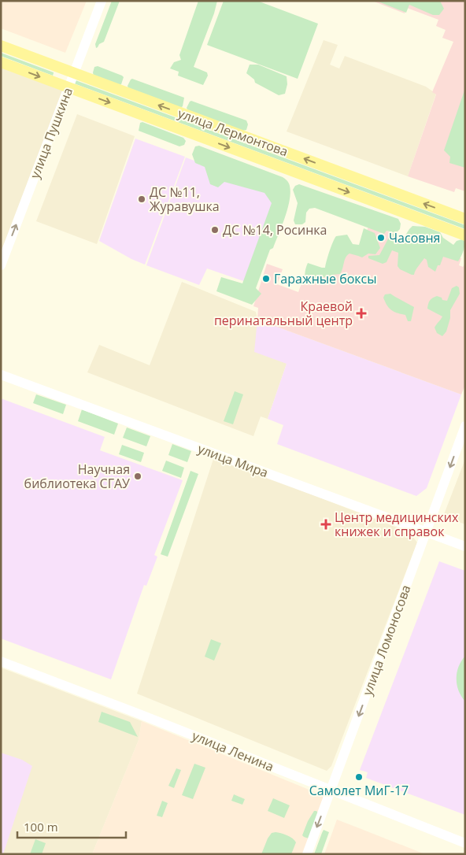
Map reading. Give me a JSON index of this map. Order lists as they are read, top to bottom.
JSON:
{
  "streets": {
    "main road": [
      "улица Лермонтова",
      "улица Пушкина",
      "улица Мира",
      "улица Ломоносова",
      "улица Ленина"
    ]
  },
  "crossings": [
    ["улица Лермонтова", "улица Пушкина"],
    ["улица Мира", "улица Ломоносова"],
    ["улица Ломоносова", "улица Ленина"]
  ],
  "one_way": ["улица Пушкина", "улица Ломоносова"],
  "places": {
    "other": [
      "ДС №11, Журавушка",
      "ДС №14, Росинка",
      "Часовня",
      "Гаражные боксы",
      "Научная библиотека СГАУ",
      "Самолет МиГ-17"
    ],
    "health": ["Краевой перинатальный центр", "Центр медицинских книжек и справок"]
  },
  "scale_bar": "100 m"
}
